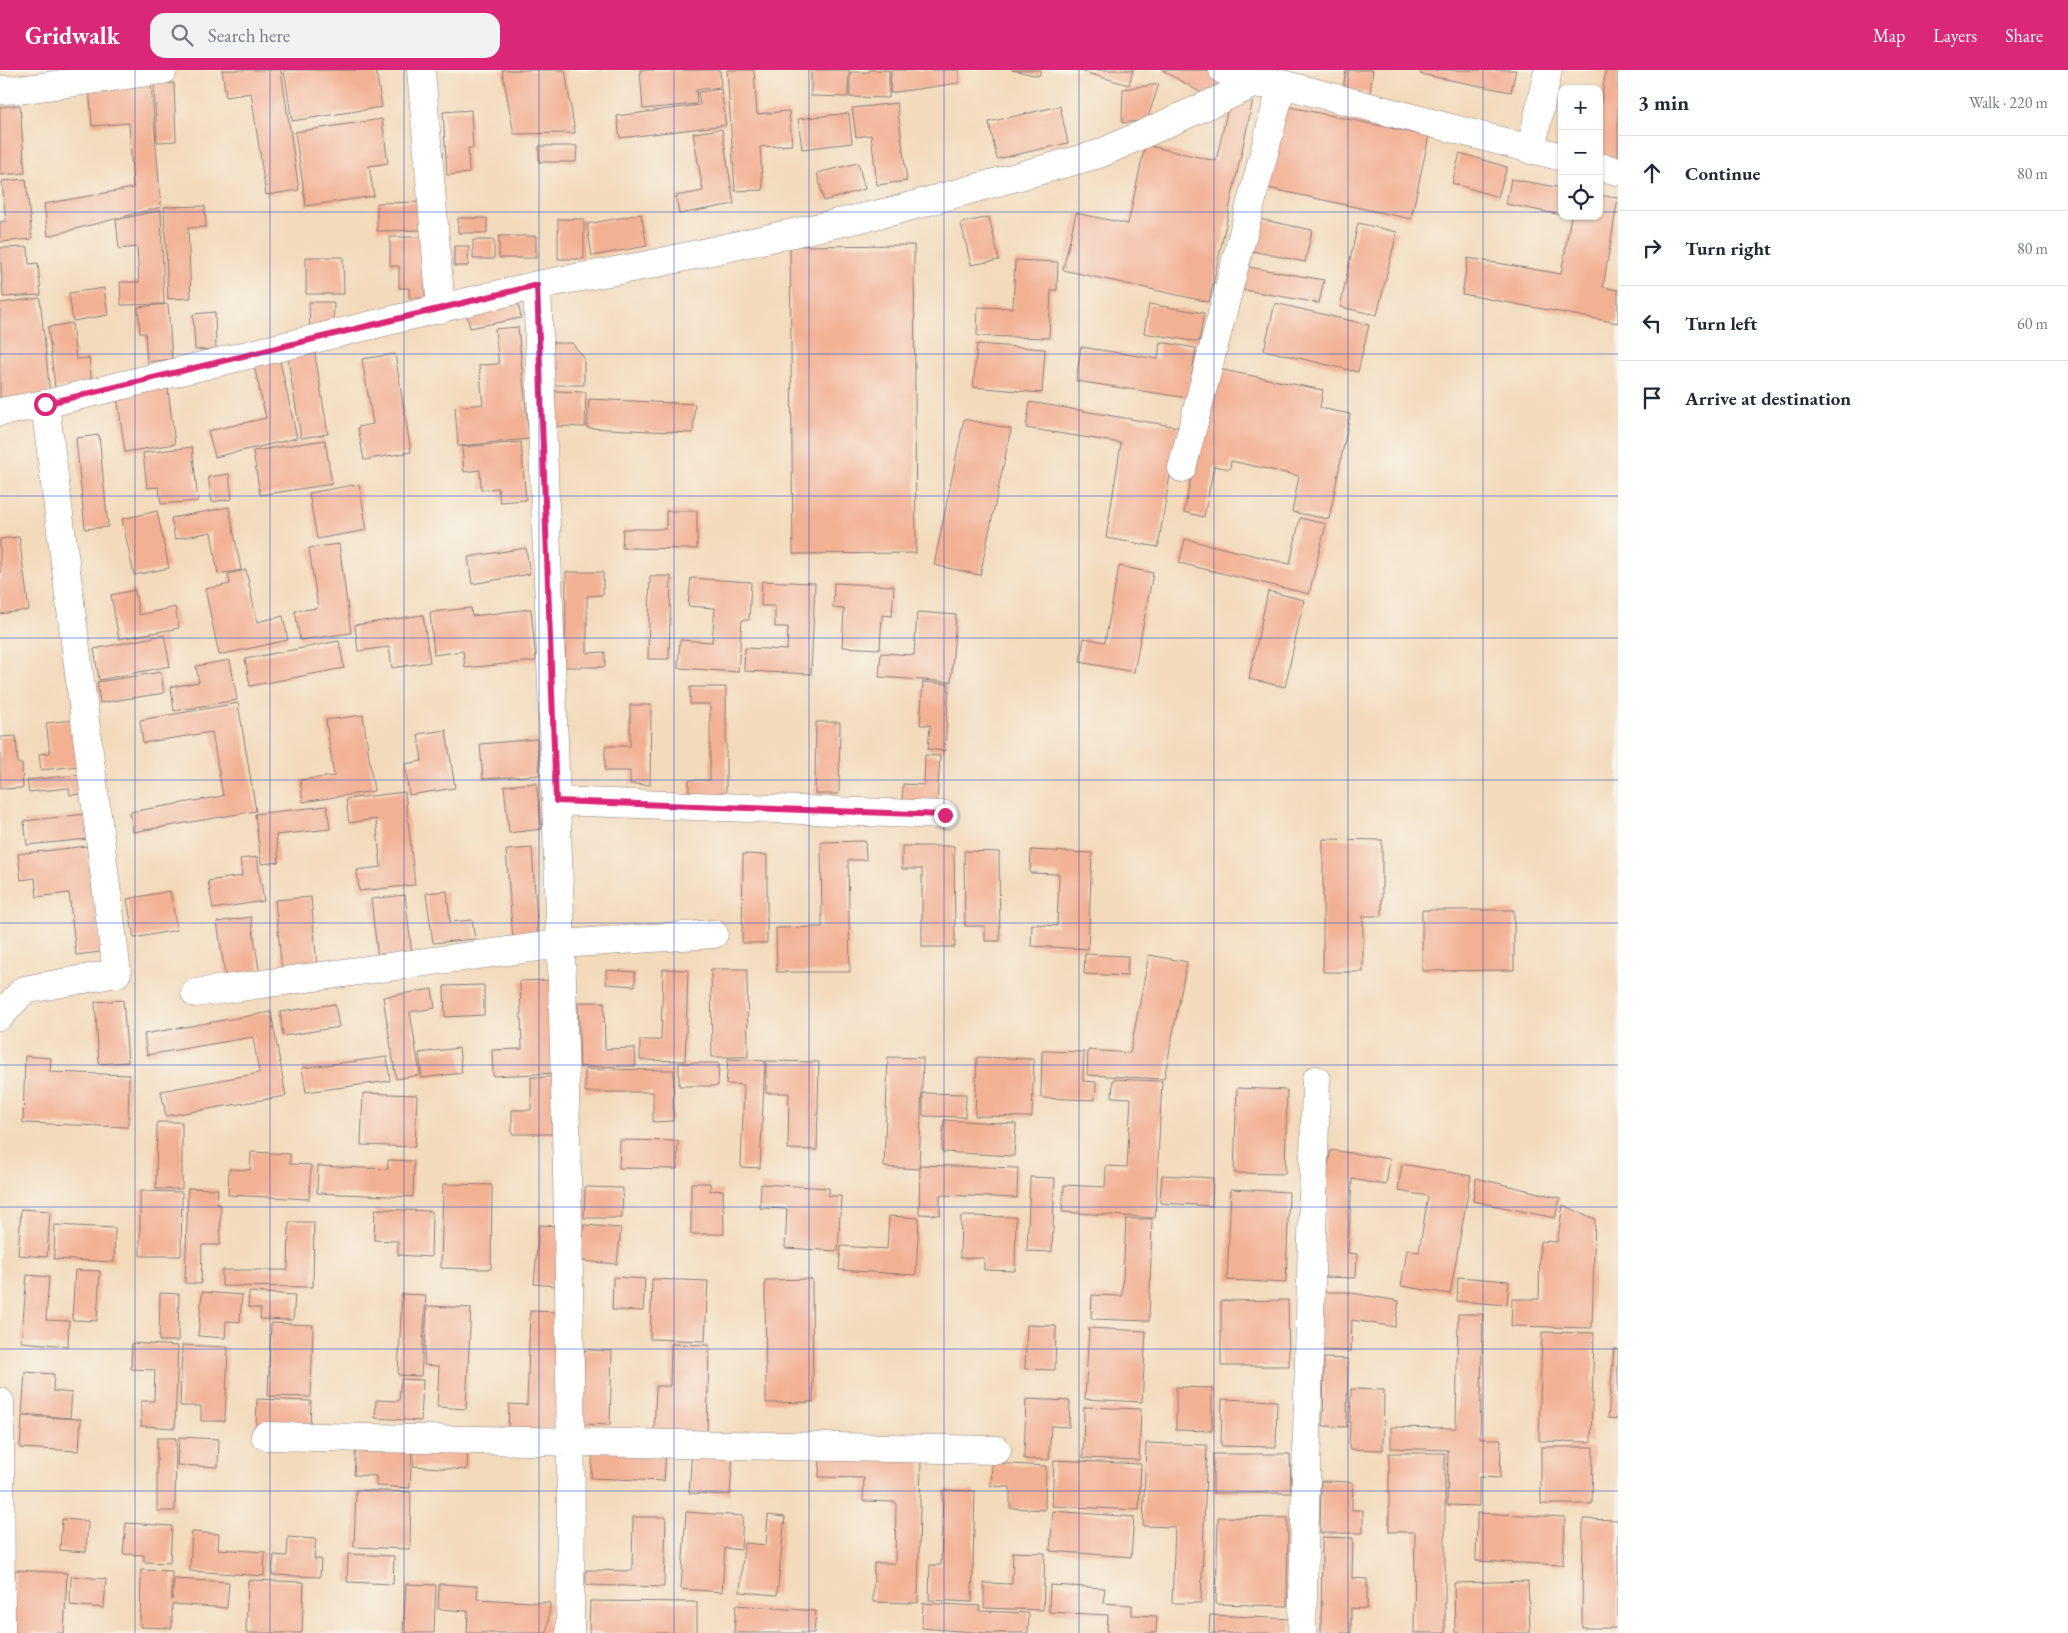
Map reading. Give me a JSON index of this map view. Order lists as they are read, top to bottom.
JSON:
{
  "page": {
    "header": "Gridwalk",
    "search": "Search here",
    "nav": ["Map", "Layers", "Share"],
    "heading": ["3 min", "Walk · 220 m"],
    "map_buttons": ["+", "−"],
    "list": [
      ["Continue", "80 m"],
      ["Turn right", "80 m"],
      ["Turn left", "60 m"],
      "Arrive at destination"
    ]
  }
}
